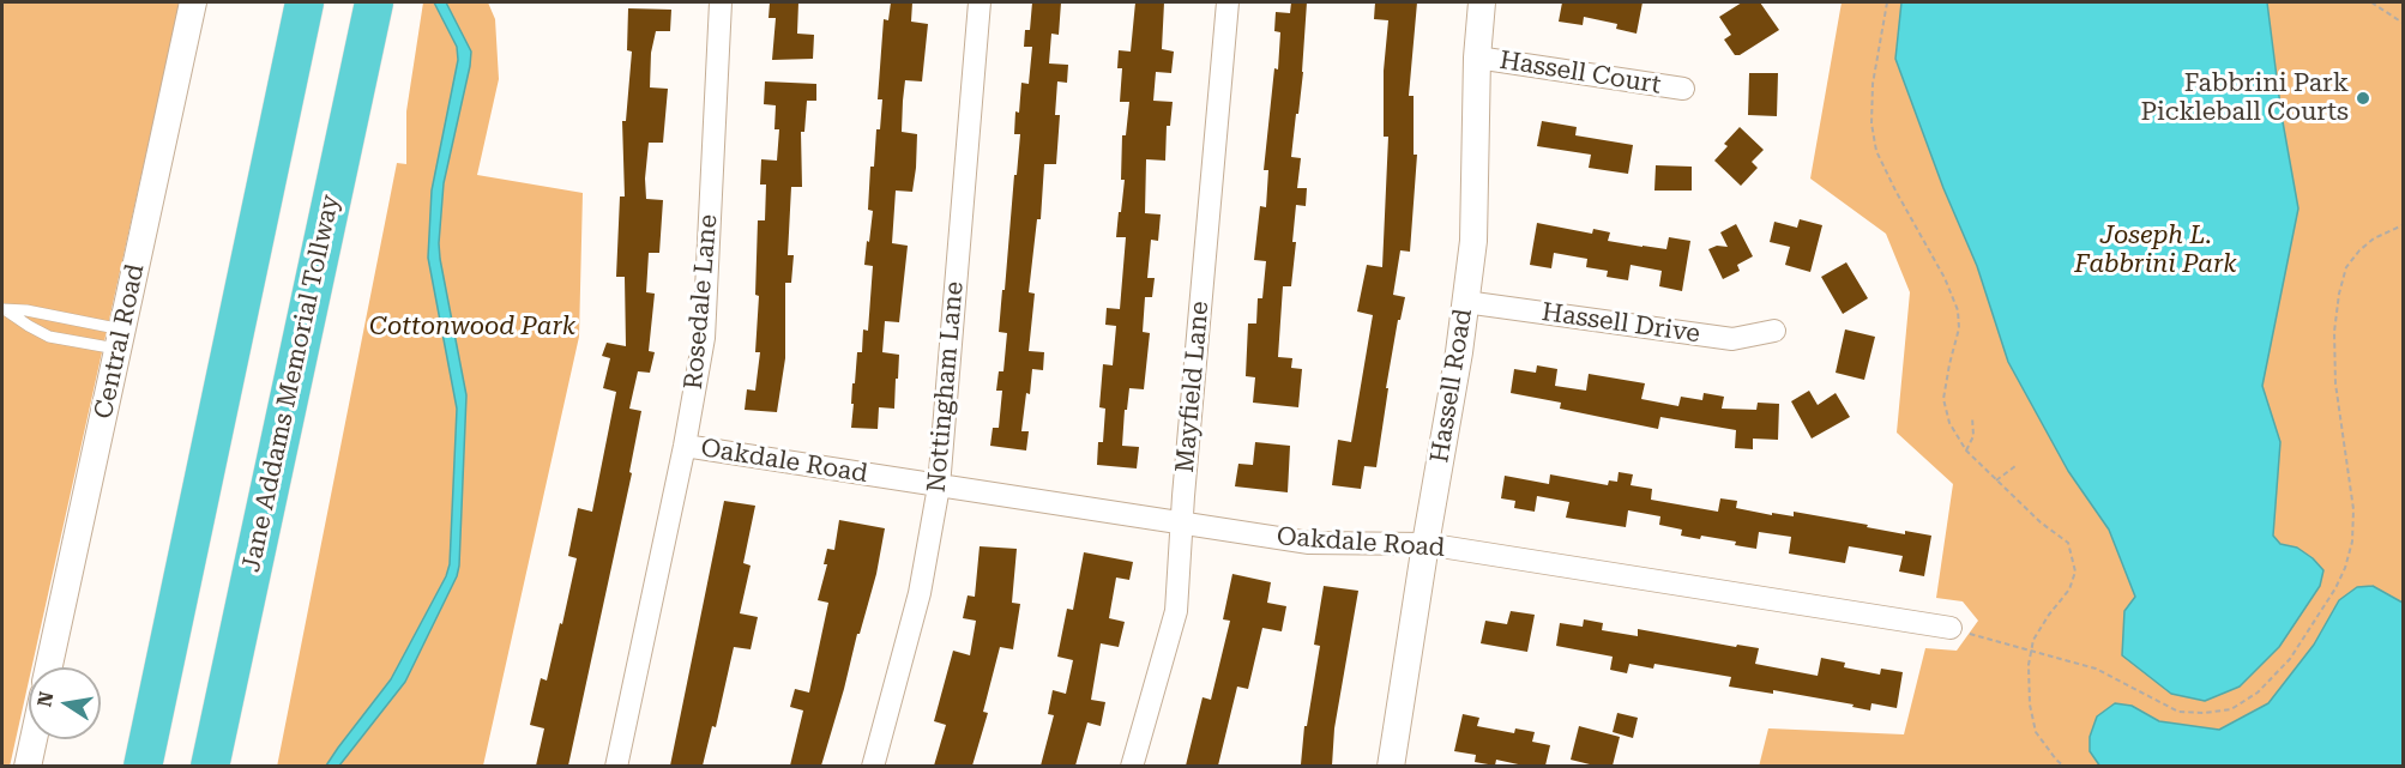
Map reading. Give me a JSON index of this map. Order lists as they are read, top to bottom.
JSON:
{
  "streets": {
    "highway": ["Jane Addams Memorial Tollway"],
    "street": [
      "Hassell Court",
      "Rosedale Lane",
      "Hassell Drive",
      "Central Road",
      "Hassell Road",
      "Nottingham Lane",
      "Mayfield Lane",
      "Oakdale Road"
    ]
  },
  "crossings": [
    ["Hassell Court", "Hassell Road"],
    ["Rosedale Lane", "Oakdale Road"],
    ["Hassell Drive", "Hassell Road"],
    ["Hassell Road", "Oakdale Road"],
    ["Nottingham Lane", "Oakdale Road"],
    ["Mayfield Lane", "Oakdale Road"]
  ],
  "parks": ["Joseph L. Fabbrini Park", "Cottonwood Park"],
  "places": ["Fabbrini Park Pickleball Courts"],
  "north": "left"
}
